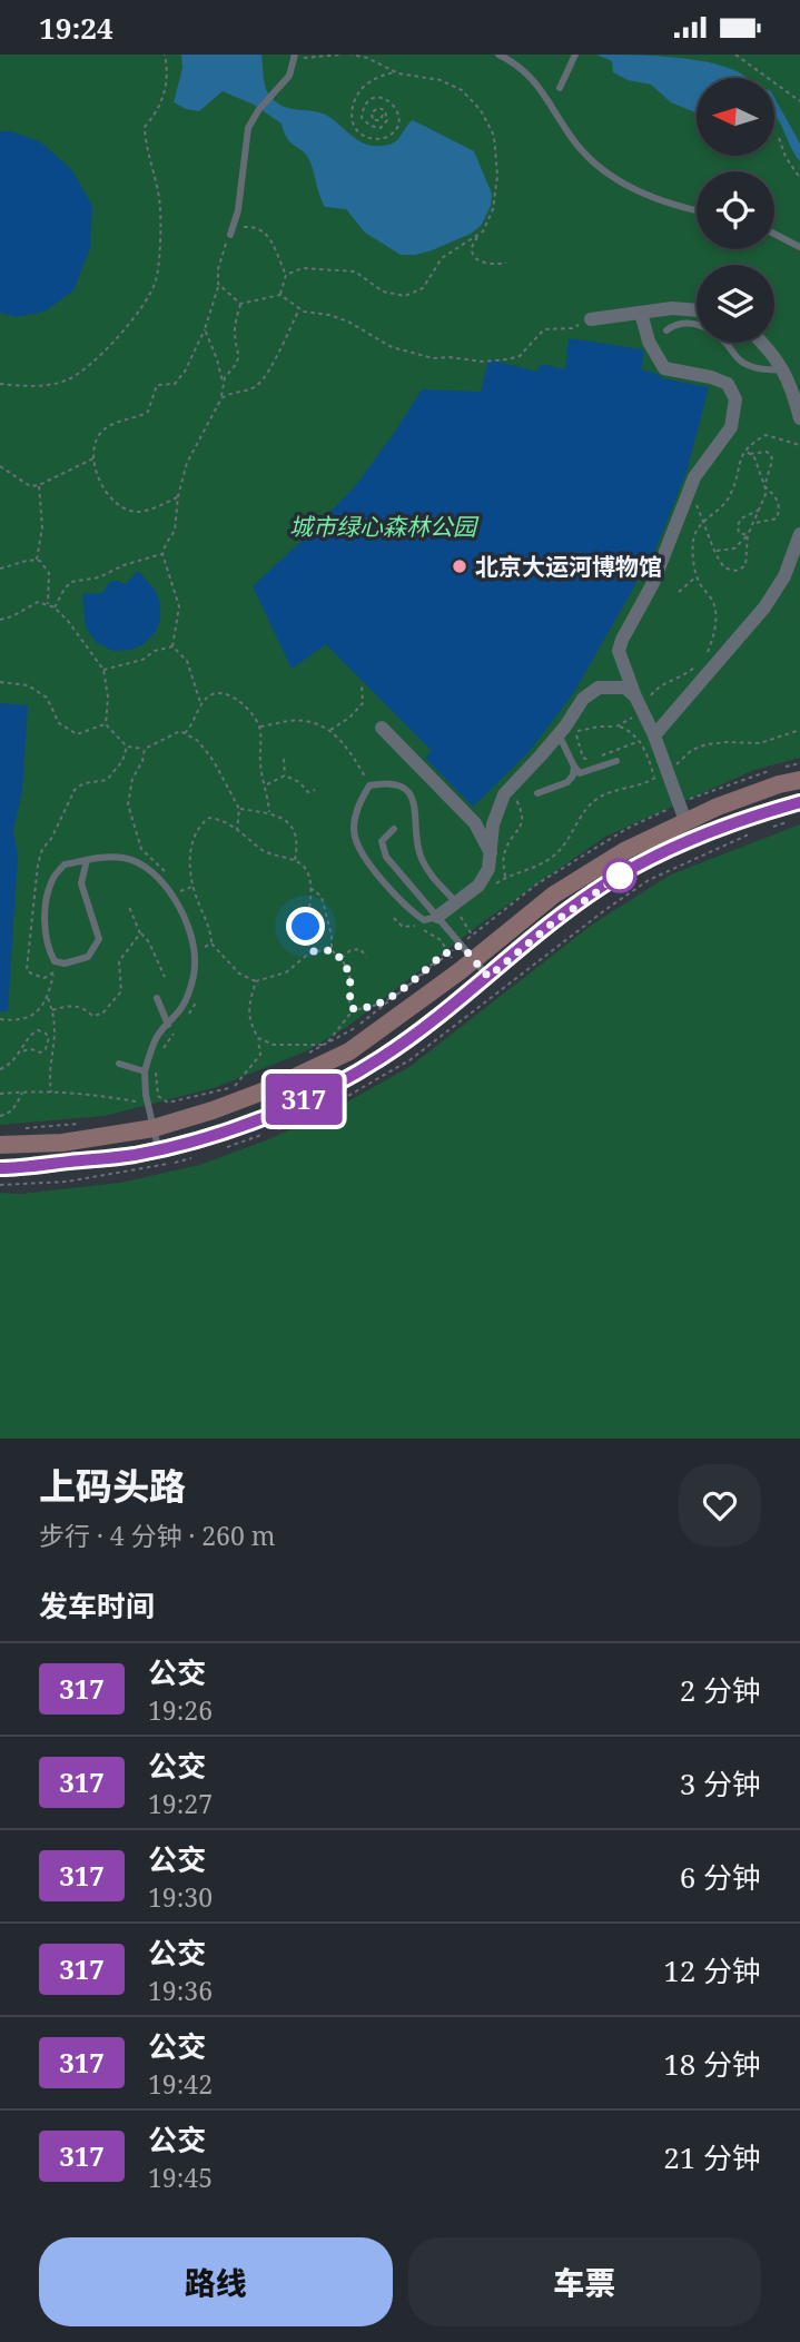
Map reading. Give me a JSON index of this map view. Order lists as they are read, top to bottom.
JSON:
{
  "parks": ["城市绿心森林公园"],
  "places": ["北京大运河博物馆"],
  "lines": ["bus line 317"],
  "north": "left",
  "page": {
    "status": "19:24",
    "on_map": "317",
    "heading": [
      ["上码头路", "步行 · 4 分钟 · 260 m"],
      "发车时间"
    ],
    "list": [
      {
        "mark": "317",
        "name": "公交",
        "note": "19:26",
        "value": "2 分钟"
      },
      {
        "mark": "317",
        "name": "公交",
        "note": "19:27",
        "value": "3 分钟"
      },
      {
        "mark": "317",
        "name": "公交",
        "note": "19:30",
        "value": "6 分钟"
      },
      {
        "mark": "317",
        "name": "公交",
        "note": "19:36",
        "value": "12 分钟"
      },
      {
        "mark": "317",
        "name": "公交",
        "note": "19:42",
        "value": "18 分钟"
      },
      {
        "mark": "317",
        "name": "公交",
        "note": "19:45",
        "value": "21 分钟"
      }
    ],
    "buttons": ["路线", "车票"]
  }
}
